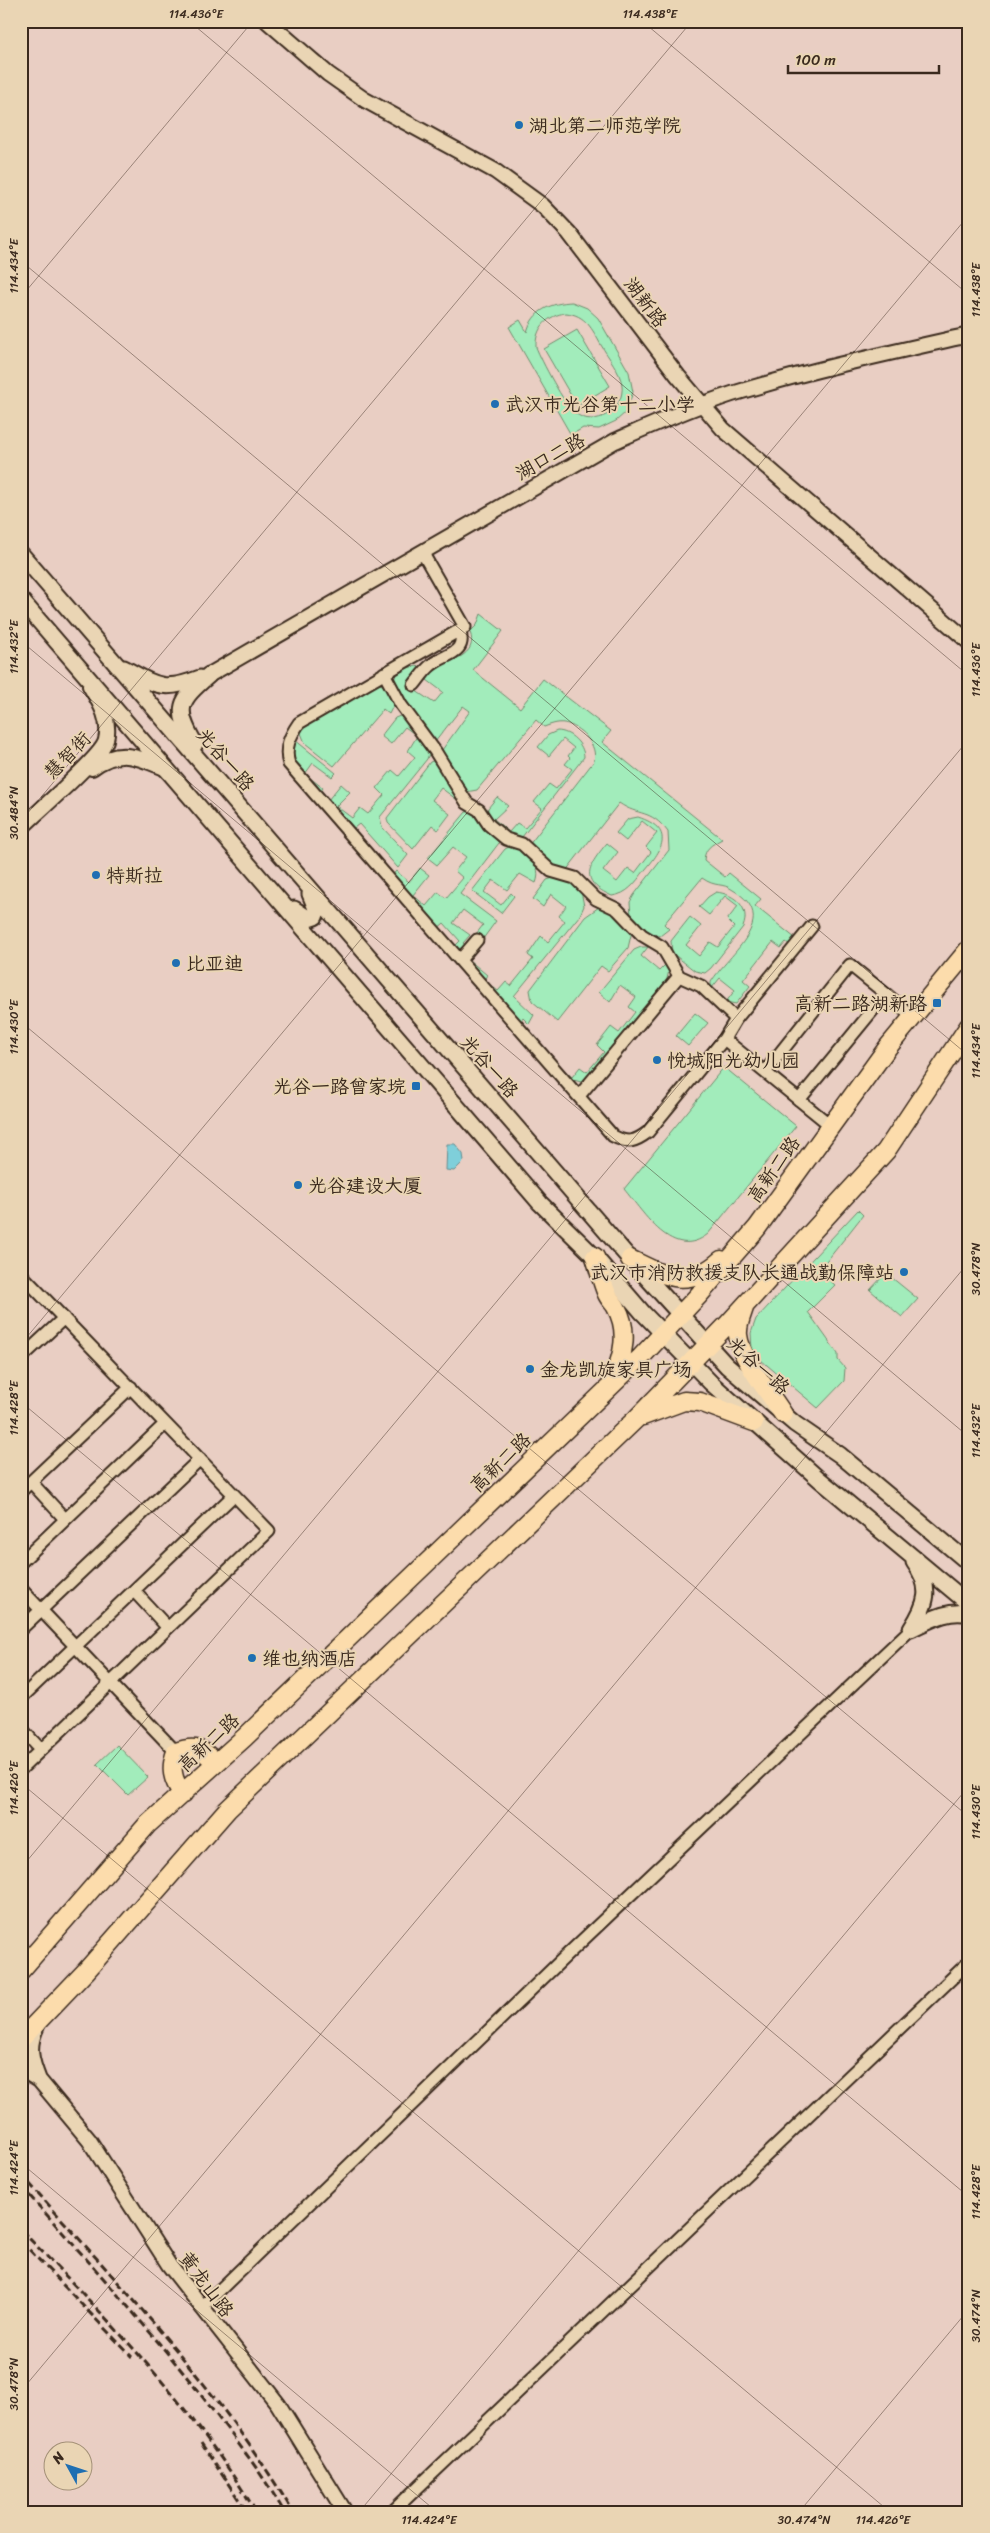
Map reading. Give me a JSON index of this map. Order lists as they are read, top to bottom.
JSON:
{
  "streets": {
    "main road": ["光谷一路", "高新二路"],
    "street": [
      "湖新路",
      "湖口二路",
      "慧智街",
      "黄龙山路"
    ]
  },
  "crossings": [
    ["湖新路", "湖口二路"],
    ["光谷一路", "高新二路"]
  ],
  "places": {
    "other": [
      "湖北第二师范学院",
      "武汉市光谷第十二小学",
      "特斯拉",
      "比亚迪",
      "悦城阳光幼儿园",
      "光谷建设大厦",
      "武汉市消防救援支队长通战勤保障站",
      "金龙凯旋家具广场",
      "维也纳酒店"
    ],
    "transit": ["高新二路湖新路", "光谷一路曾家垸"]
  },
  "scale_bar": "100 m",
  "north": "top left",
  "coordinates": [
    "114.436°E",
    "114.438°E",
    "114.434°E",
    "114.432°E",
    "30.484°N",
    "114.430°E",
    "30.478°N",
    "114.428°E",
    "114.426°E",
    "114.424°E",
    "30.474°N"
  ]
}
